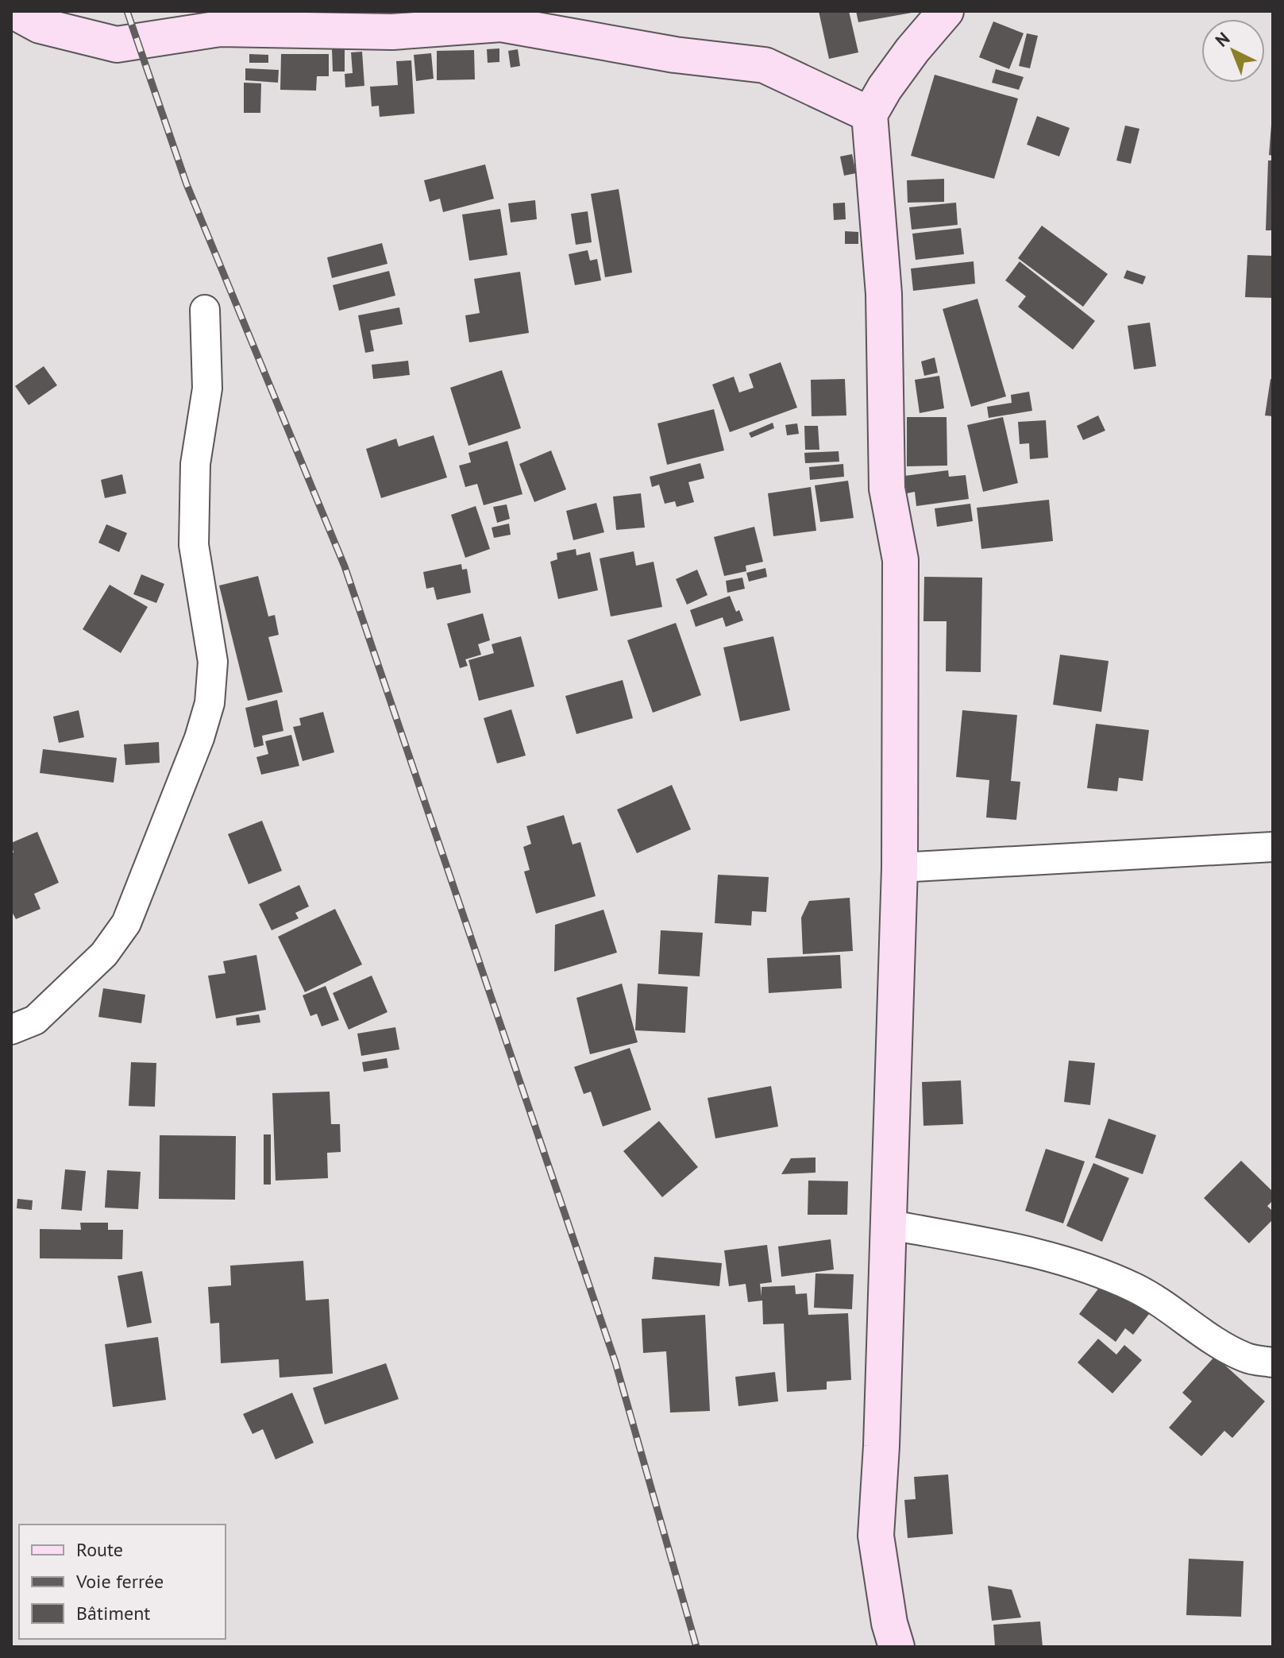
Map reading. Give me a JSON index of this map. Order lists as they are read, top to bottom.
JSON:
{
  "legend": ["Route", "Voie ferrée", "Bâtiment"],
  "north": "top left"
}
